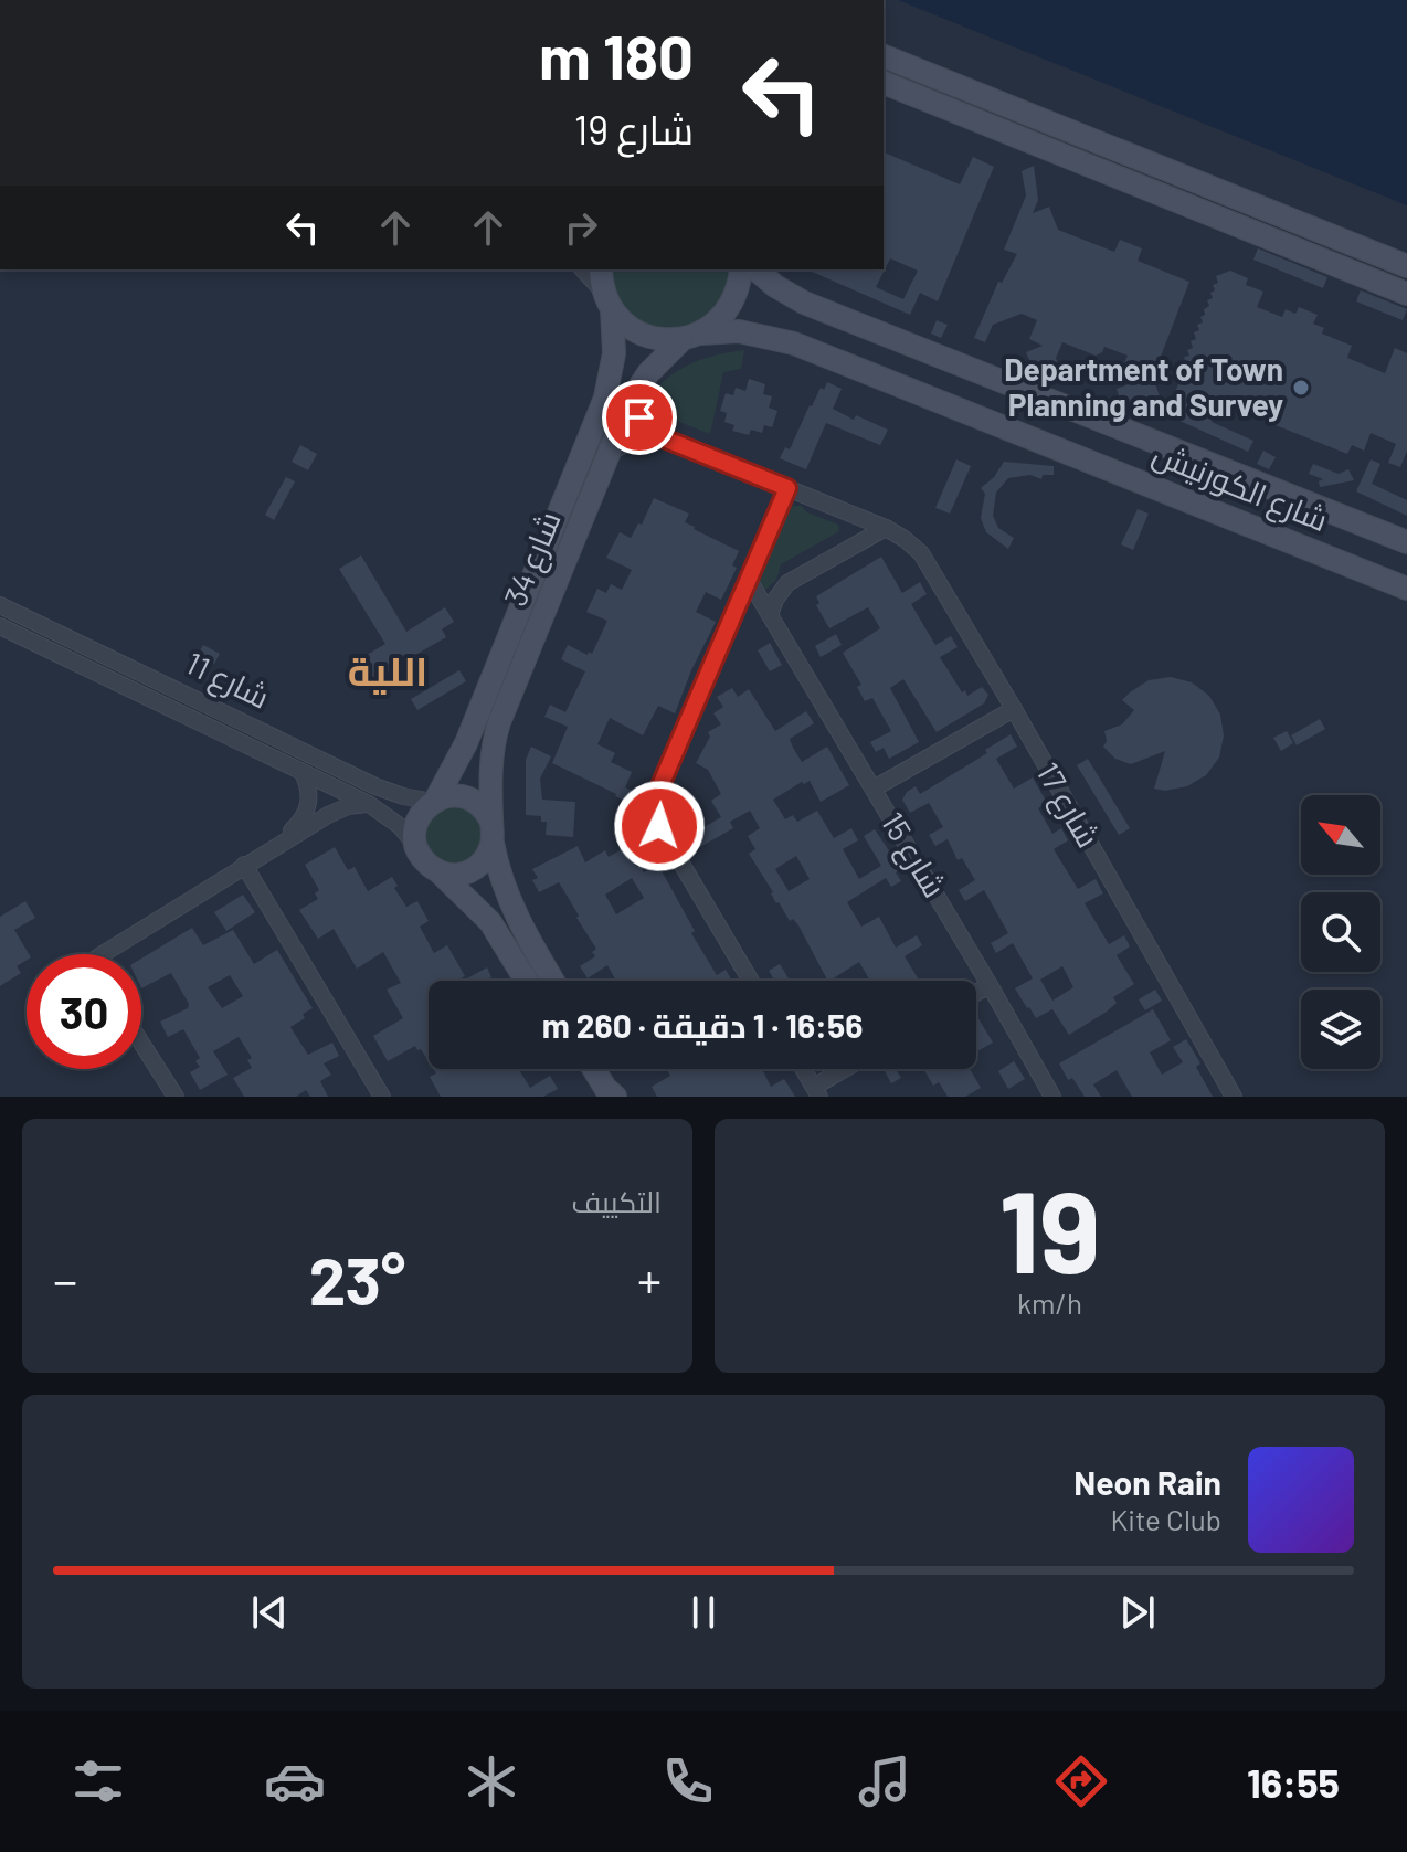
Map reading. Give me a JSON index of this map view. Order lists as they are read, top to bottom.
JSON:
{
  "streets": {
    "street": [
      "شارع الكورنيش",
      "شارع 34",
      "شارع 11",
      "شارع 17",
      "شارع 15"
    ]
  },
  "crossings": [
    ["شارع الكورنيش", "شارع 34"],
    ["شارع 34", "شارع 11"]
  ],
  "districts": ["اللية"],
  "places": ["Department of Town Planning and Survey"],
  "north": "top left",
  "page": {
    "turn": ["180 m", "شارع 19"],
    "limit": "30",
    "trip": "16:56 · 1 دقيقة · 260 m",
    "tile": [
      ["19", "km/h"],
      "التكييف"
    ],
    "heat": ["−", "23°", "+"],
    "song": ["Neon Rain", "Kite Club"],
    "tabs": "16:55"
  }
}
